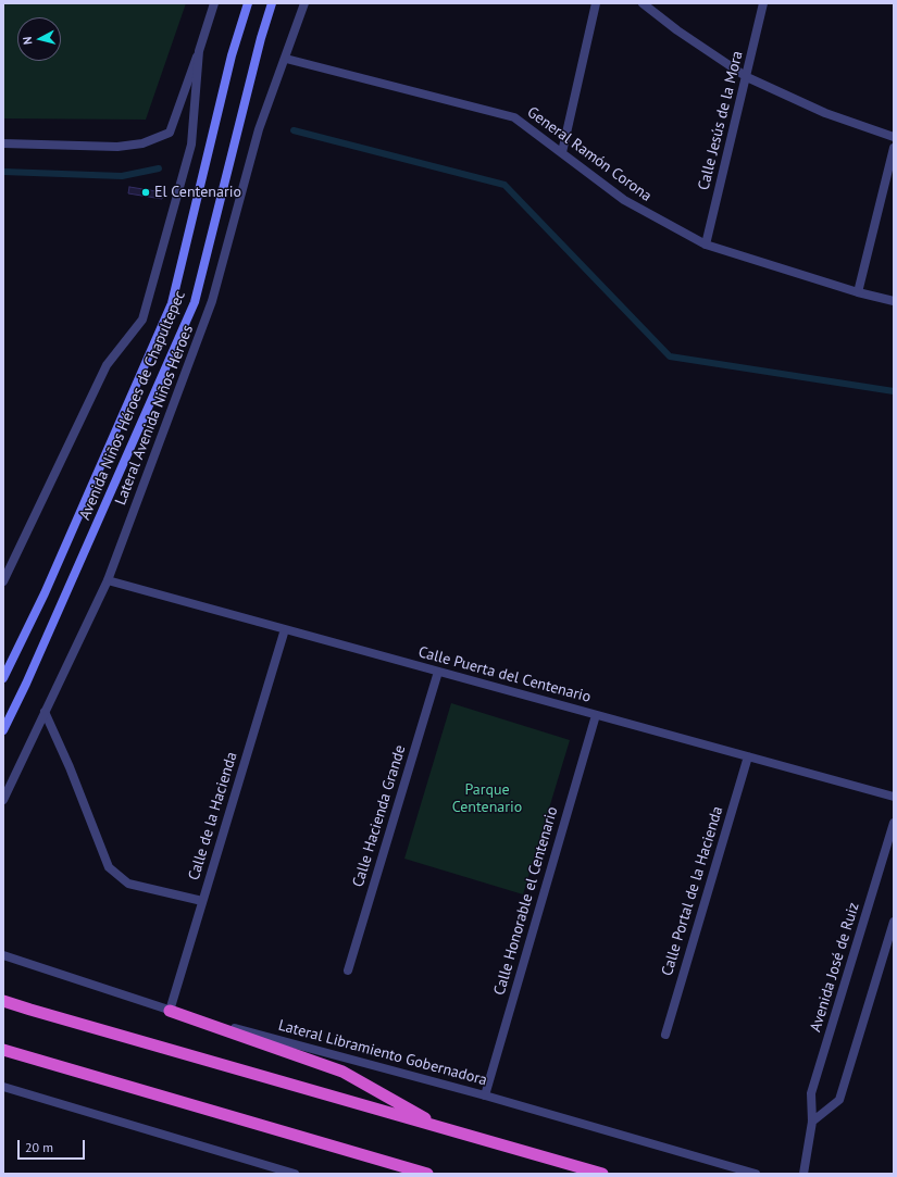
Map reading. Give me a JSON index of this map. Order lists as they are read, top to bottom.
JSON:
{
  "streets": {
    "main road": ["Avenida Niños Héroes de Chapultepec"],
    "street": [
      "Calle Jesús de la Mora",
      "General Ramón Corona",
      "Lateral Avenida Niños Héroes",
      "Calle Puerta del Centenario",
      "Calle de la Hacienda",
      "Calle Hacienda Grande",
      "Calle Portal de la Hacienda",
      "Calle Honorable el Centenario",
      "Avenida José de Ruiz",
      "Lateral Libramiento Gobernadora"
    ]
  },
  "crossings": [
    ["Calle Jesús de la Mora", "General Ramón Corona"],
    ["General Ramón Corona", "Lateral Avenida Niños Héroes"],
    ["Lateral Avenida Niños Héroes", "Calle Puerta del Centenario"],
    ["Calle Puerta del Centenario", "Calle de la Hacienda"],
    ["Calle Puerta del Centenario", "Calle Hacienda Grande"],
    ["Calle Puerta del Centenario", "Calle Portal de la Hacienda"],
    ["Calle Puerta del Centenario", "Calle Honorable el Centenario"],
    ["Calle de la Hacienda", "Lateral Libramiento Gobernadora"],
    ["Calle Honorable el Centenario", "Lateral Libramiento Gobernadora"]
  ],
  "parks": ["Parque Centenario"],
  "places": ["El Centenario"],
  "scale_bar": "20 m",
  "north": "left"
}
